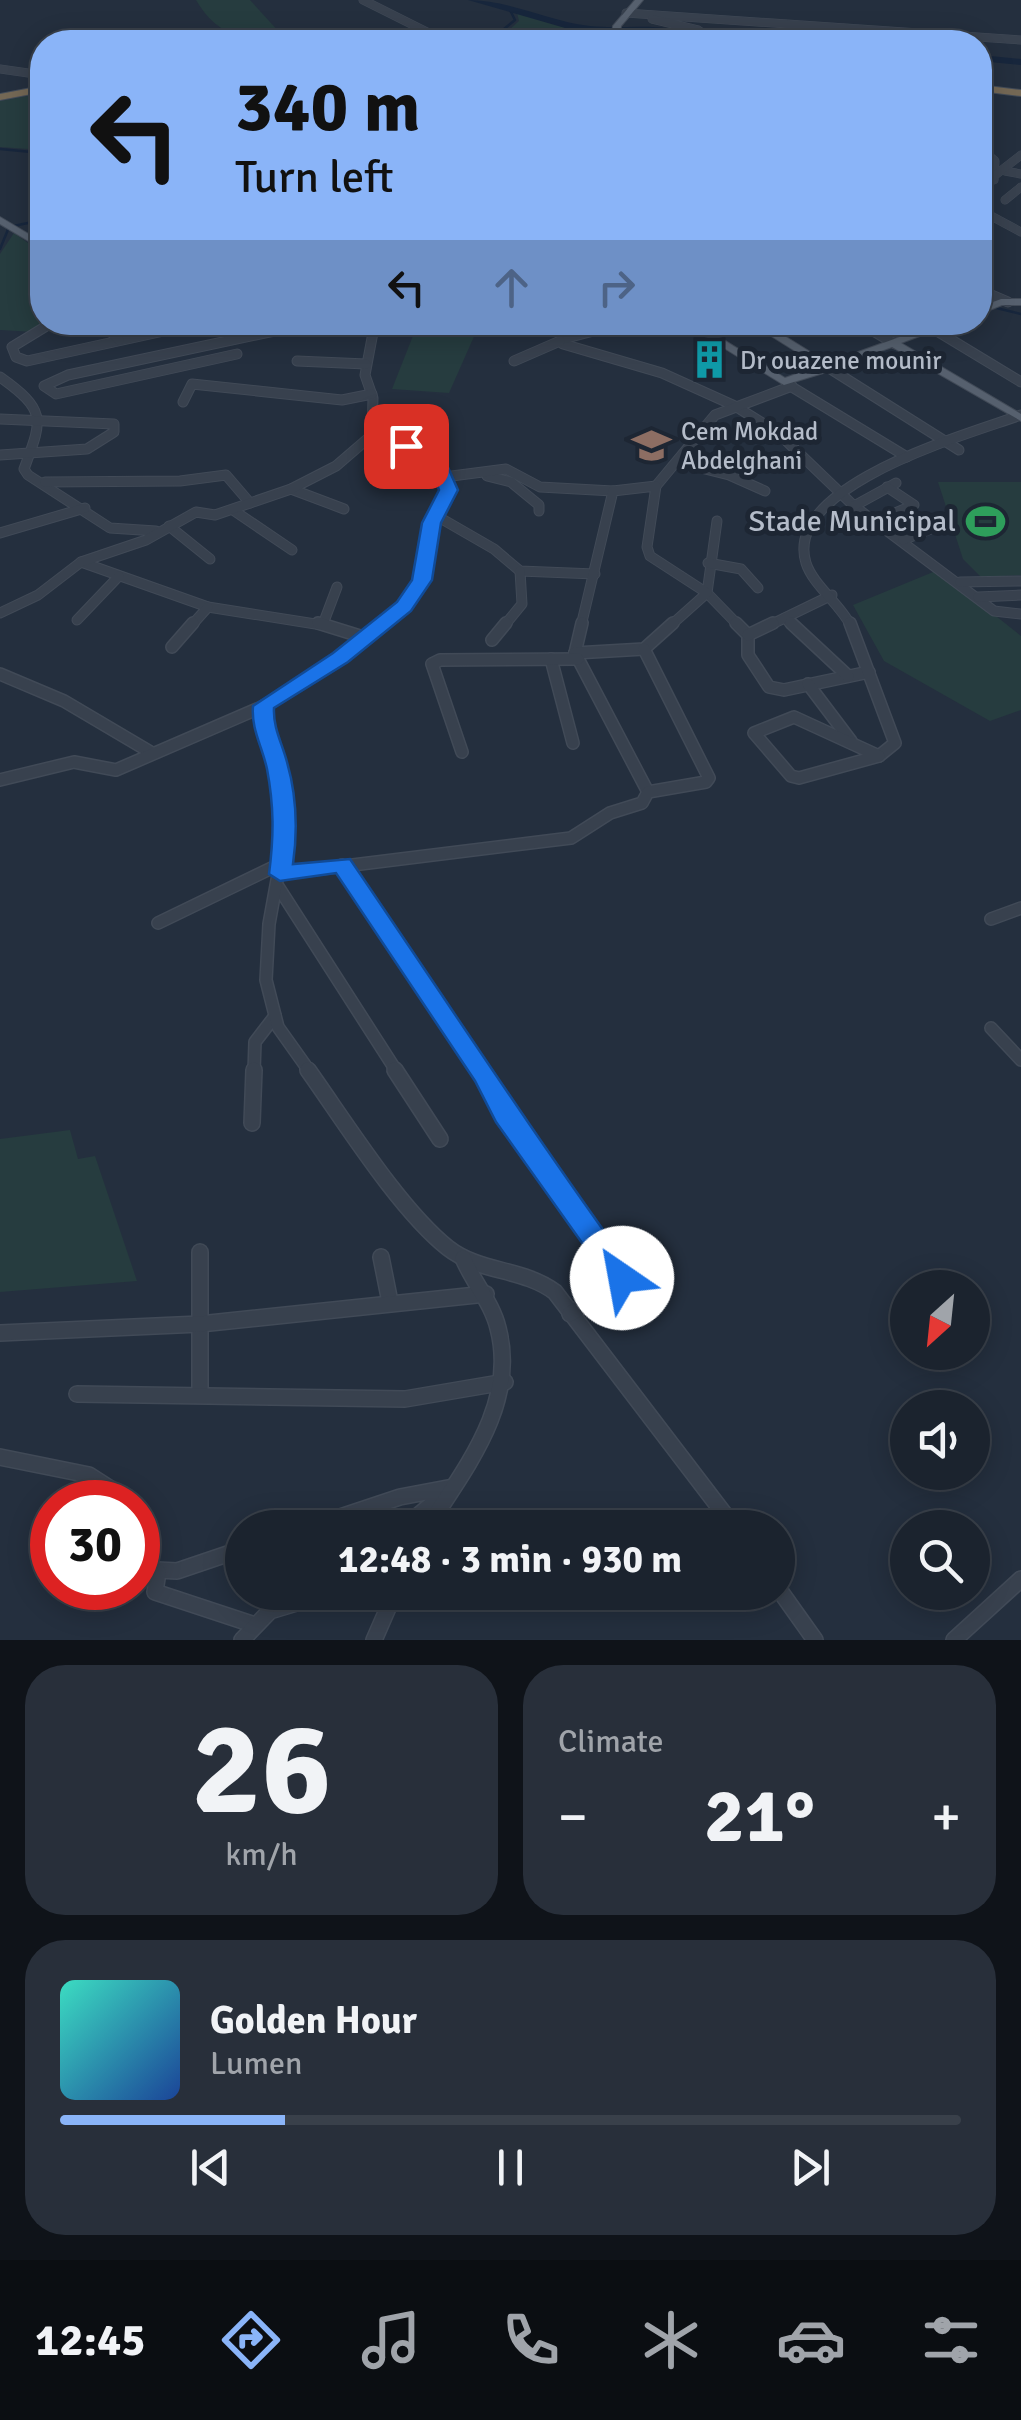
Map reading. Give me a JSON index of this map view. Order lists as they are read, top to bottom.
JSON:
{
  "places": {
    "building": ["Dr ouazene mounir"],
    "school or university": ["Cem Mokdad Abdelghani"],
    "sports": ["Stade Municipal"]
  },
  "north": "bottom left",
  "page": {
    "turn": ["340 m", "Turn left"],
    "limit": "30",
    "trip": "12:48 · 3 min · 930 m",
    "tile": [
      ["26", "km/h"],
      "Climate"
    ],
    "heat": ["−", "21°", "+"],
    "song": ["Golden Hour", "Lumen"],
    "tabs": "12:45"
  }
}
